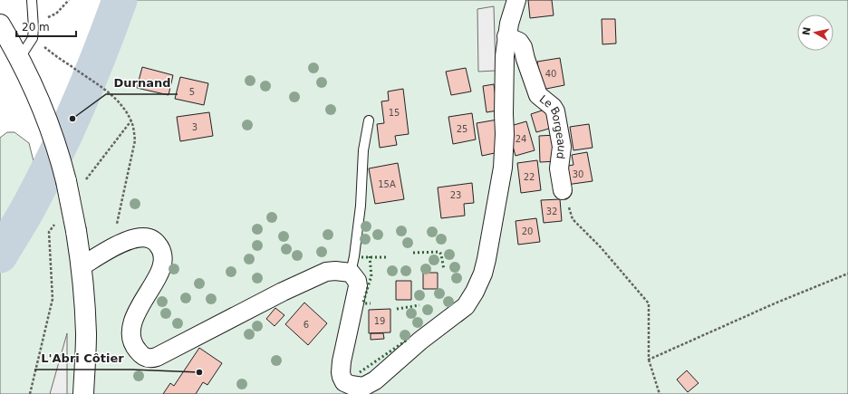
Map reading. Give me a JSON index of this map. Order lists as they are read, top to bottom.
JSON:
{
  "streets": {
    "street": ["Le Borgeaud"]
  },
  "places": ["Durnand", "L'Abri Côtier"],
  "house_numbers": [
    "40",
    "5",
    "15",
    "3",
    "25",
    "24",
    "30",
    "22",
    "15A",
    "23",
    "32",
    "20",
    "19",
    "6"
  ],
  "scale_bar": "20 m",
  "north": "left"
}
